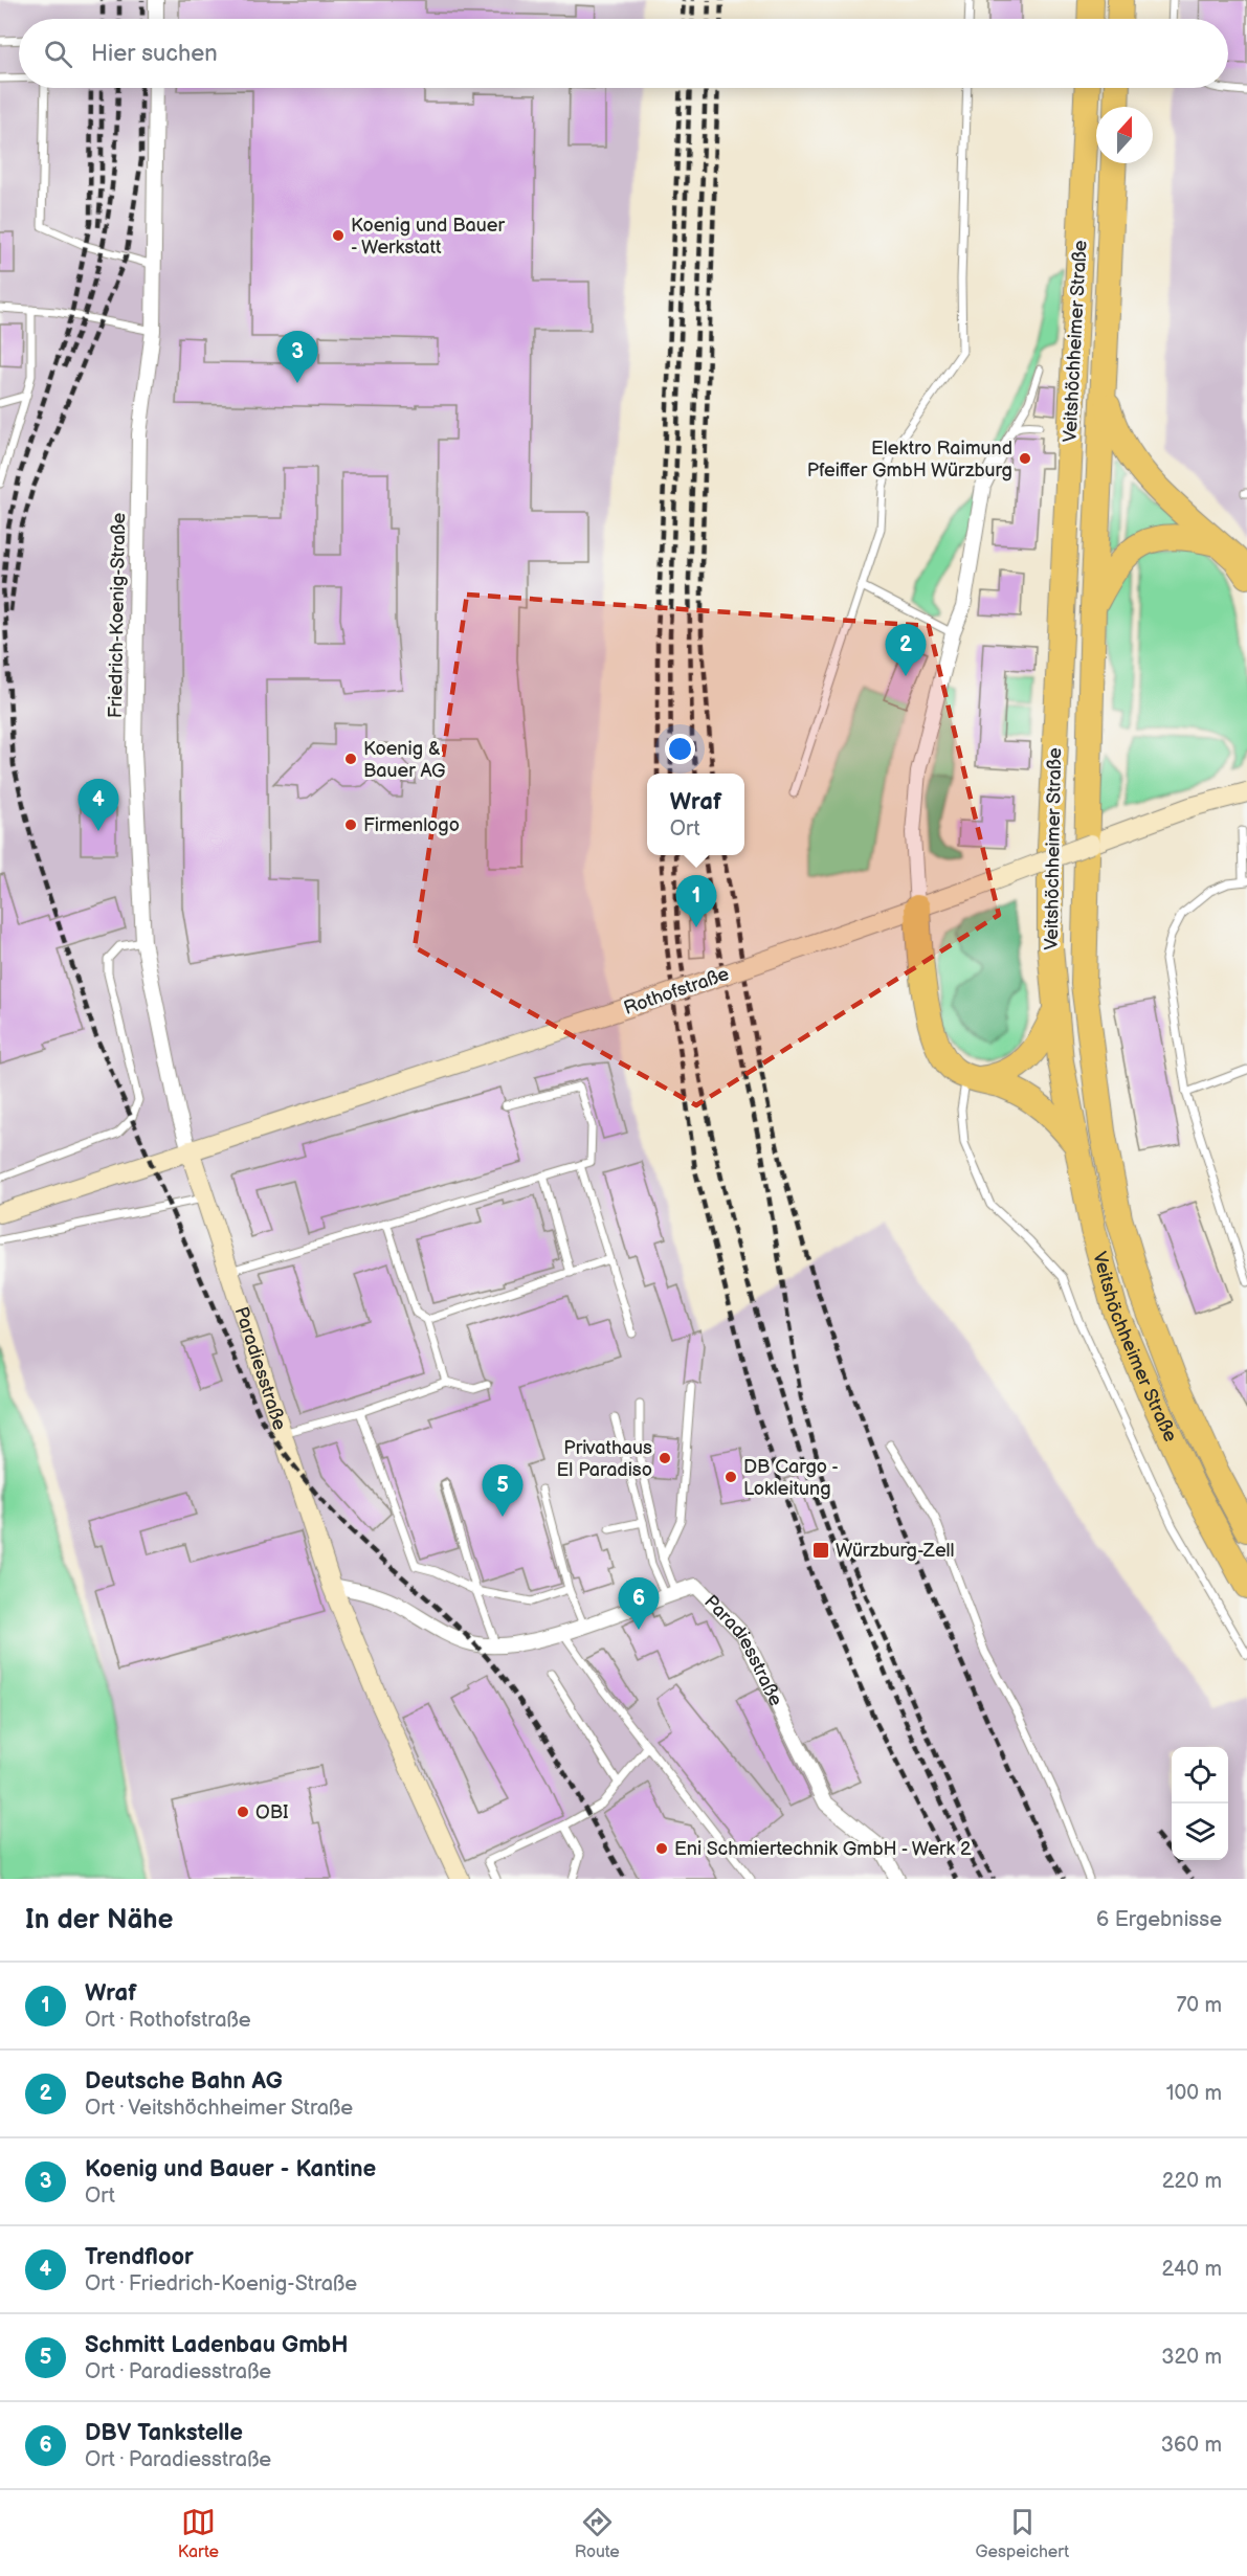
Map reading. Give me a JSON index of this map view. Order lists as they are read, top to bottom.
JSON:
{
  "streets": {
    "highway": ["Veitshöchheimer Straße"],
    "main road": ["Rothofstraße", "Paradiesstraße"],
    "street": ["Friedrich-Koenig-Straße"]
  },
  "crossings": [
    ["Friedrich-Koenig-Straße", "Rothofstraße"],
    ["Friedrich-Koenig-Straße", "Paradiesstraße"],
    ["Rothofstraße", "Paradiesstraße"]
  ],
  "places": {
    "other": [
      "Koenig und Bauer - Werkstatt",
      "Elektro Raimund Pfeiffer GmbH Würzburg",
      "Koenig & Bauer AG",
      "Firmenlogo",
      "Privathaus El Paradiso",
      "DB Cargo - Lokleitung",
      "OBI",
      "Eni Schmiertechnik GmbH - Werk 2"
    ],
    "transit": ["Würzburg-Zell"]
  },
  "north": "top",
  "page": {
    "search": "Hier suchen",
    "pins": [
      "3",
      "2",
      "4",
      "1",
      "5",
      "6"
    ],
    "popup": ["Wraf", "Ort"],
    "heading": ["In der Nähe", "6 Ergebnisse"],
    "list": [
      {
        "mark": "1",
        "name": "Wraf",
        "note": "Ort · Rothofstraße",
        "value": "70 m"
      },
      {
        "mark": "2",
        "name": "Deutsche Bahn AG",
        "note": "Ort · Veitshöchheimer Straße",
        "value": "100 m"
      },
      {
        "mark": "3",
        "name": "Koenig und Bauer - Kantine",
        "note": "Ort",
        "value": "220 m"
      },
      {
        "mark": "4",
        "name": "Trendfloor",
        "note": "Ort · Friedrich-Koenig-Straße",
        "value": "240 m"
      },
      {
        "mark": "5",
        "name": "Schmitt Ladenbau GmbH",
        "note": "Ort · Paradiesstraße",
        "value": "320 m"
      },
      {
        "mark": "6",
        "name": "DBV Tankstelle",
        "note": "Ort · Paradiesstraße",
        "value": "360 m"
      }
    ],
    "nav": ["Karte", "Route", "Gespeichert"]
  }
}
